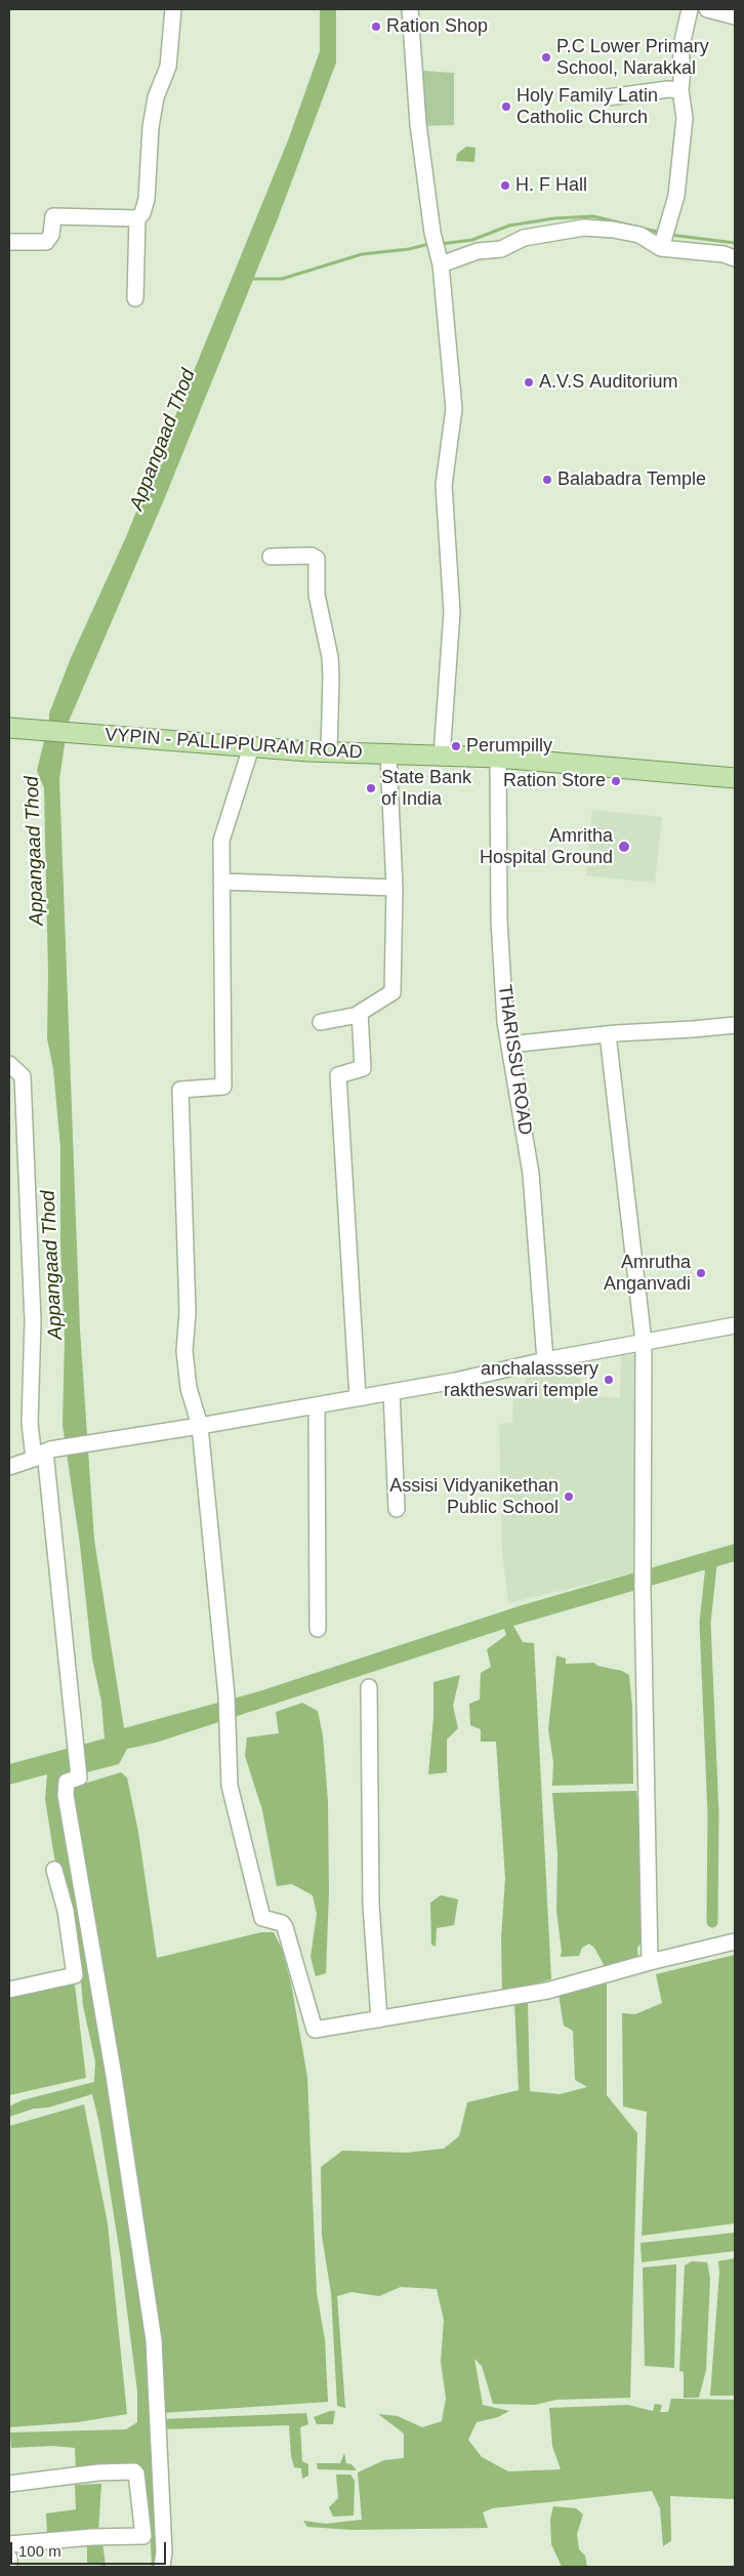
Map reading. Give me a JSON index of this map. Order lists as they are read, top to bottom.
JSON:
{
  "streets": {
    "main road": ["VYPIN - PALLIPPURAM ROAD"],
    "street": ["THARISSU ROAD"]
  },
  "crossings": [
    ["VYPIN - PALLIPPURAM ROAD", "THARISSU ROAD"]
  ],
  "water": ["Appangaad Thod"],
  "places": [
    "Ration Shop",
    "P.C Lower Primary School, Narakkal",
    "Holy Family Latin Catholic Church",
    "H. F Hall",
    "A.V.S Auditorium",
    "Balabadra Temple",
    "Perumpilly",
    "Ration Store",
    "State Bank of India",
    "Amritha Hospital Ground",
    "Amrutha Anganvadi",
    "anchalasssery raktheswari temple",
    "Assisi Vidyanikethan Public School"
  ],
  "scale_bar": "100 m"
}
